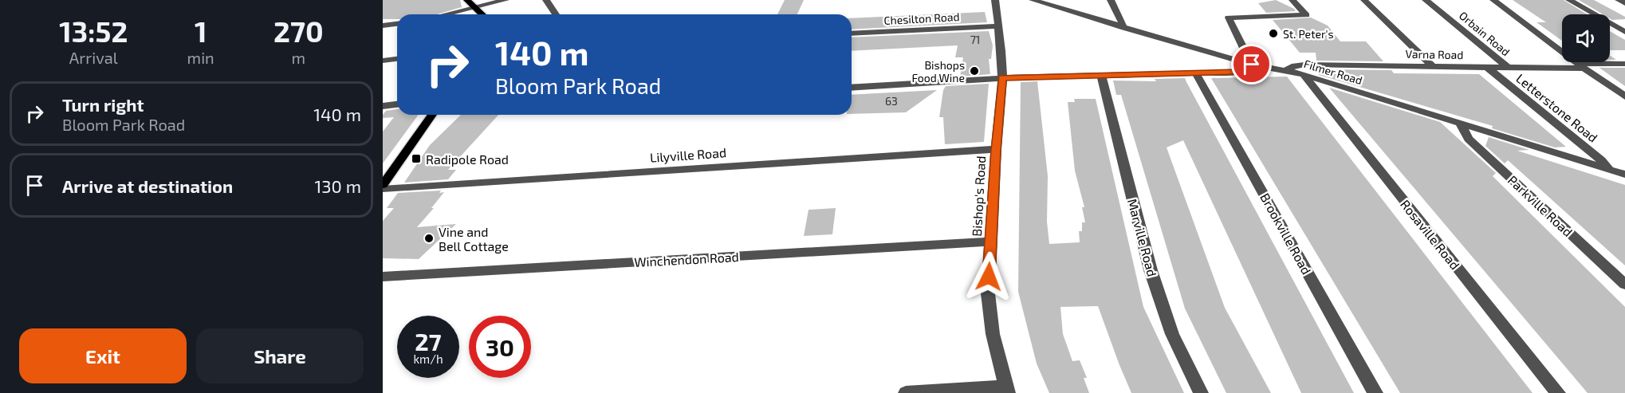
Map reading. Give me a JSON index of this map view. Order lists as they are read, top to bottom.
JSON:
{
  "streets": {
    "street": [
      "Chesilton Road",
      "Orbain Road",
      "Varna Road",
      "Filmer Road",
      "Letterstone Road",
      "Lilyville Road",
      "Bishop's Road",
      "Parkville Road",
      "Brookville Road",
      "Rosaville Road",
      "Marville Road",
      "Winchendon Road"
    ]
  },
  "crossings": [
    ["Chesilton Road", "Bishop's Road"],
    ["Orbain Road", "Varna Road"],
    ["Varna Road", "Filmer Road"],
    ["Varna Road", "Letterstone Road"],
    ["Filmer Road", "Letterstone Road"],
    ["Filmer Road", "Parkville Road"],
    ["Filmer Road", "Rosaville Road"],
    ["Lilyville Road", "Bishop's Road"],
    ["Bishop's Road", "Winchendon Road"]
  ],
  "places": {
    "other": ["St. Peter's", "Bishops Food Wine", "Vine and Bell Cottage"],
    "transit": ["Radipole Road"]
  },
  "house_numbers": ["71", "63"],
  "page": {
    "eta": [
      "13:52",
      "Arrival",
      "1",
      "min",
      "270",
      "m"
    ],
    "turn": ["140 m", "Bloom Park Road"],
    "list": [
      {
        "name": "Turn right",
        "note": "Bloom Park Road",
        "value": "140 m"
      },
      {
        "name": "Arrive at destination",
        "value": "130 m"
      }
    ],
    "speed": "27 km/h",
    "limit": "30",
    "buttons": ["Exit", "Share"]
  }
}
